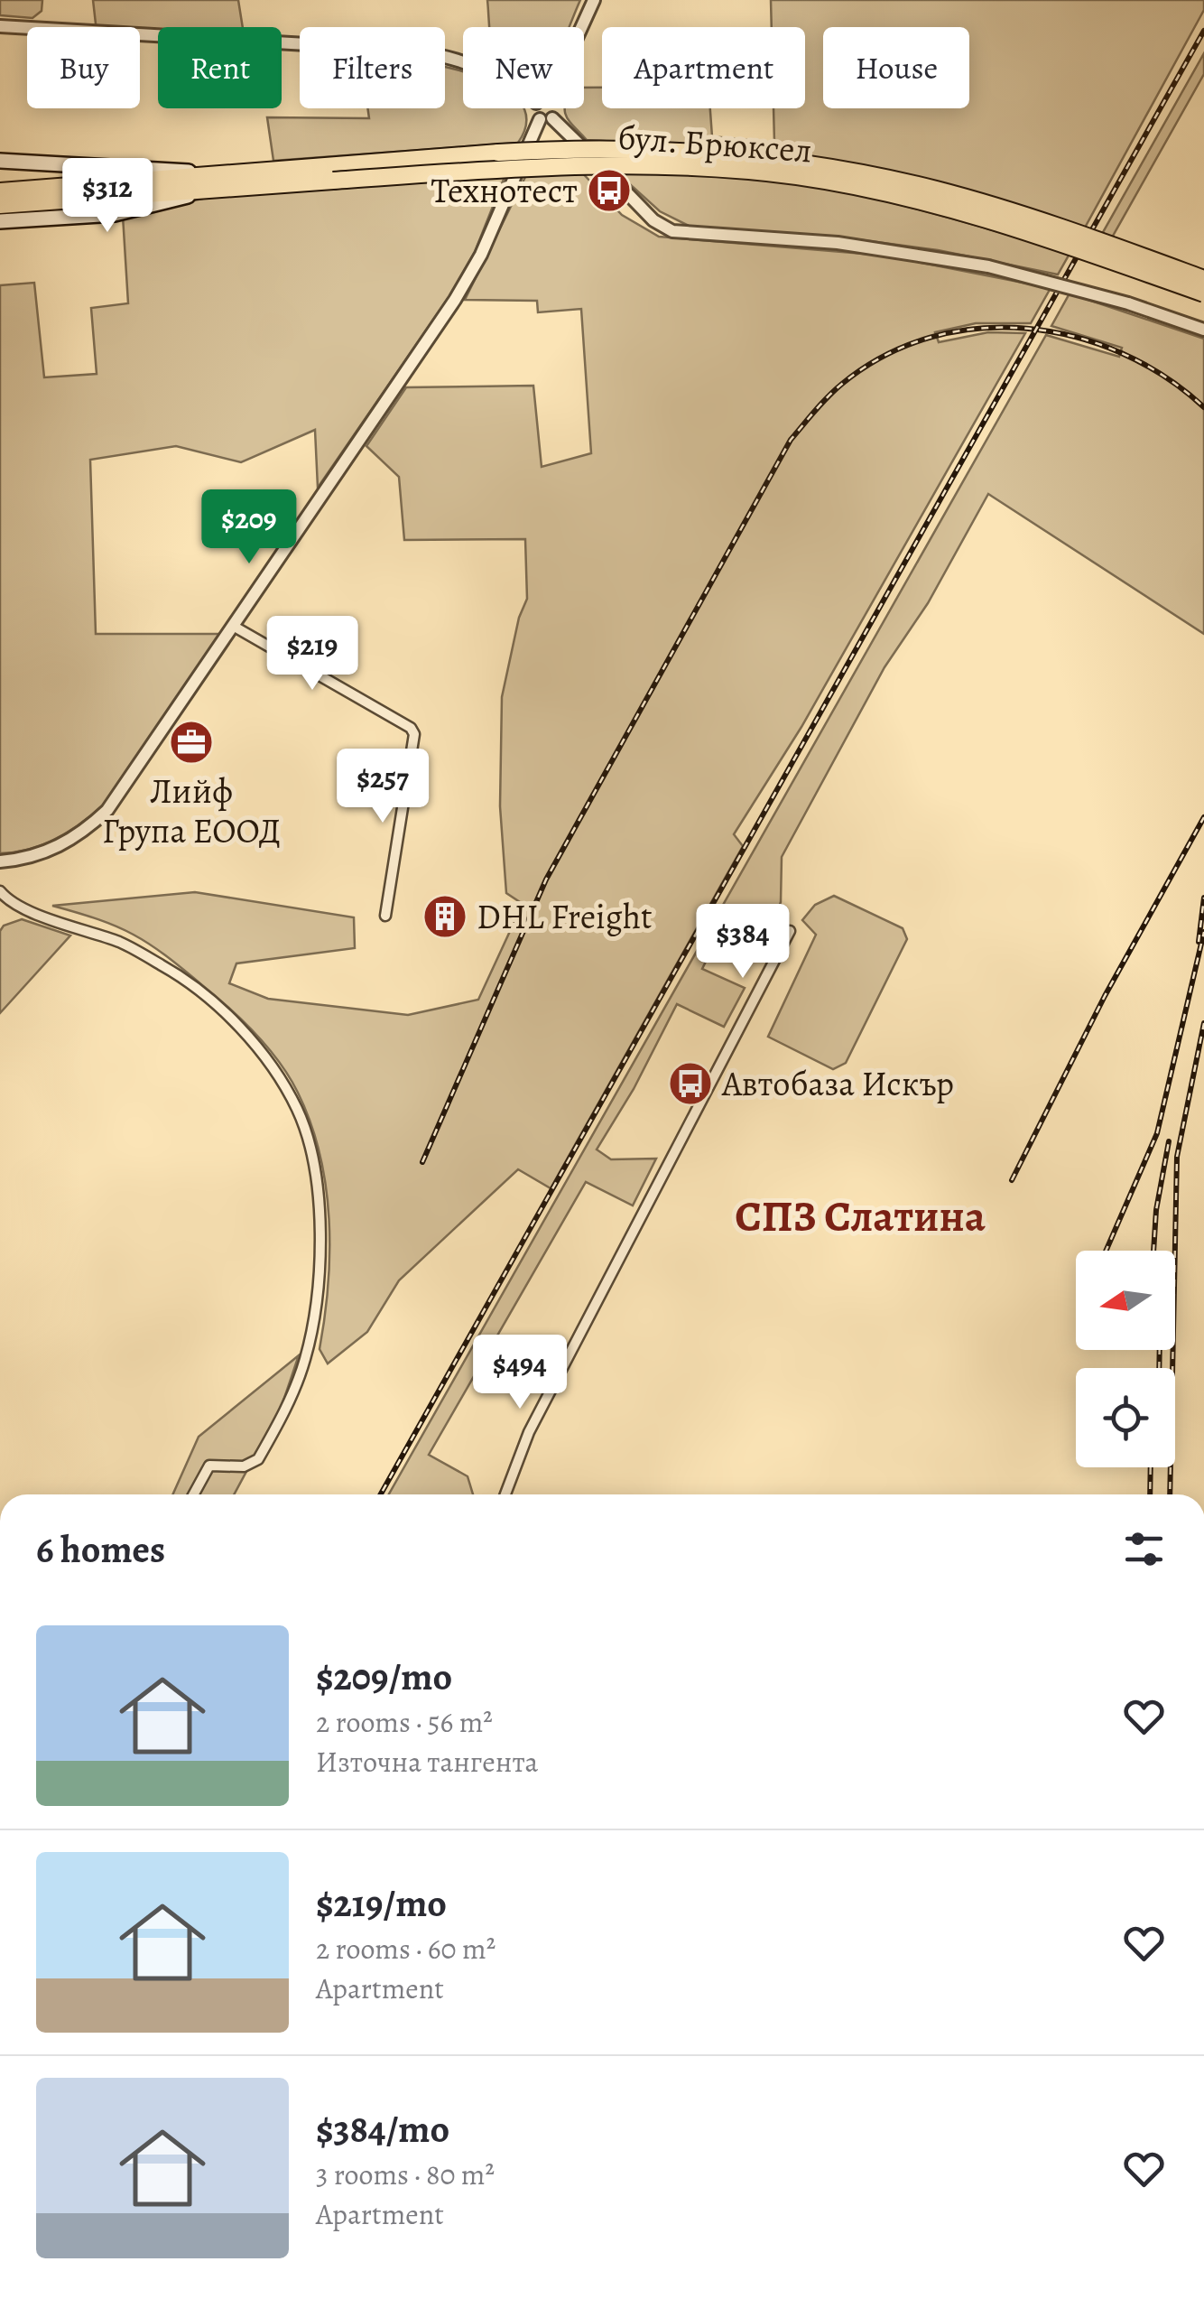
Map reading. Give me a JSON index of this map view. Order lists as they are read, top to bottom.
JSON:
{
  "streets": {
    "main road": ["бул. Брюксел"]
  },
  "districts": ["СПЗ Слатина"],
  "places": {
    "bus stop": ["Технотест", "Автобаза Искър"],
    "office": ["Лийф Група ЕООД"],
    "building": ["DHL Freight"]
  },
  "north": "left",
  "page": {
    "chip": [
      "Buy",
      "Rent",
      "Filters",
      "New",
      "Apartment",
      "House"
    ],
    "price": [
      "$312",
      "$209",
      "$219",
      "$257",
      "$384",
      "$494"
    ],
    "heading": "6 homes",
    "list": [
      {
        "name": "$209/mo",
        "note": "2 rooms · 56 m² · Източна тангента"
      },
      {
        "name": "$219/mo",
        "note": "2 rooms · 60 m² · Apartment"
      },
      {
        "name": "$384/mo",
        "note": "3 rooms · 80 m² · Apartment"
      }
    ]
  }
}
